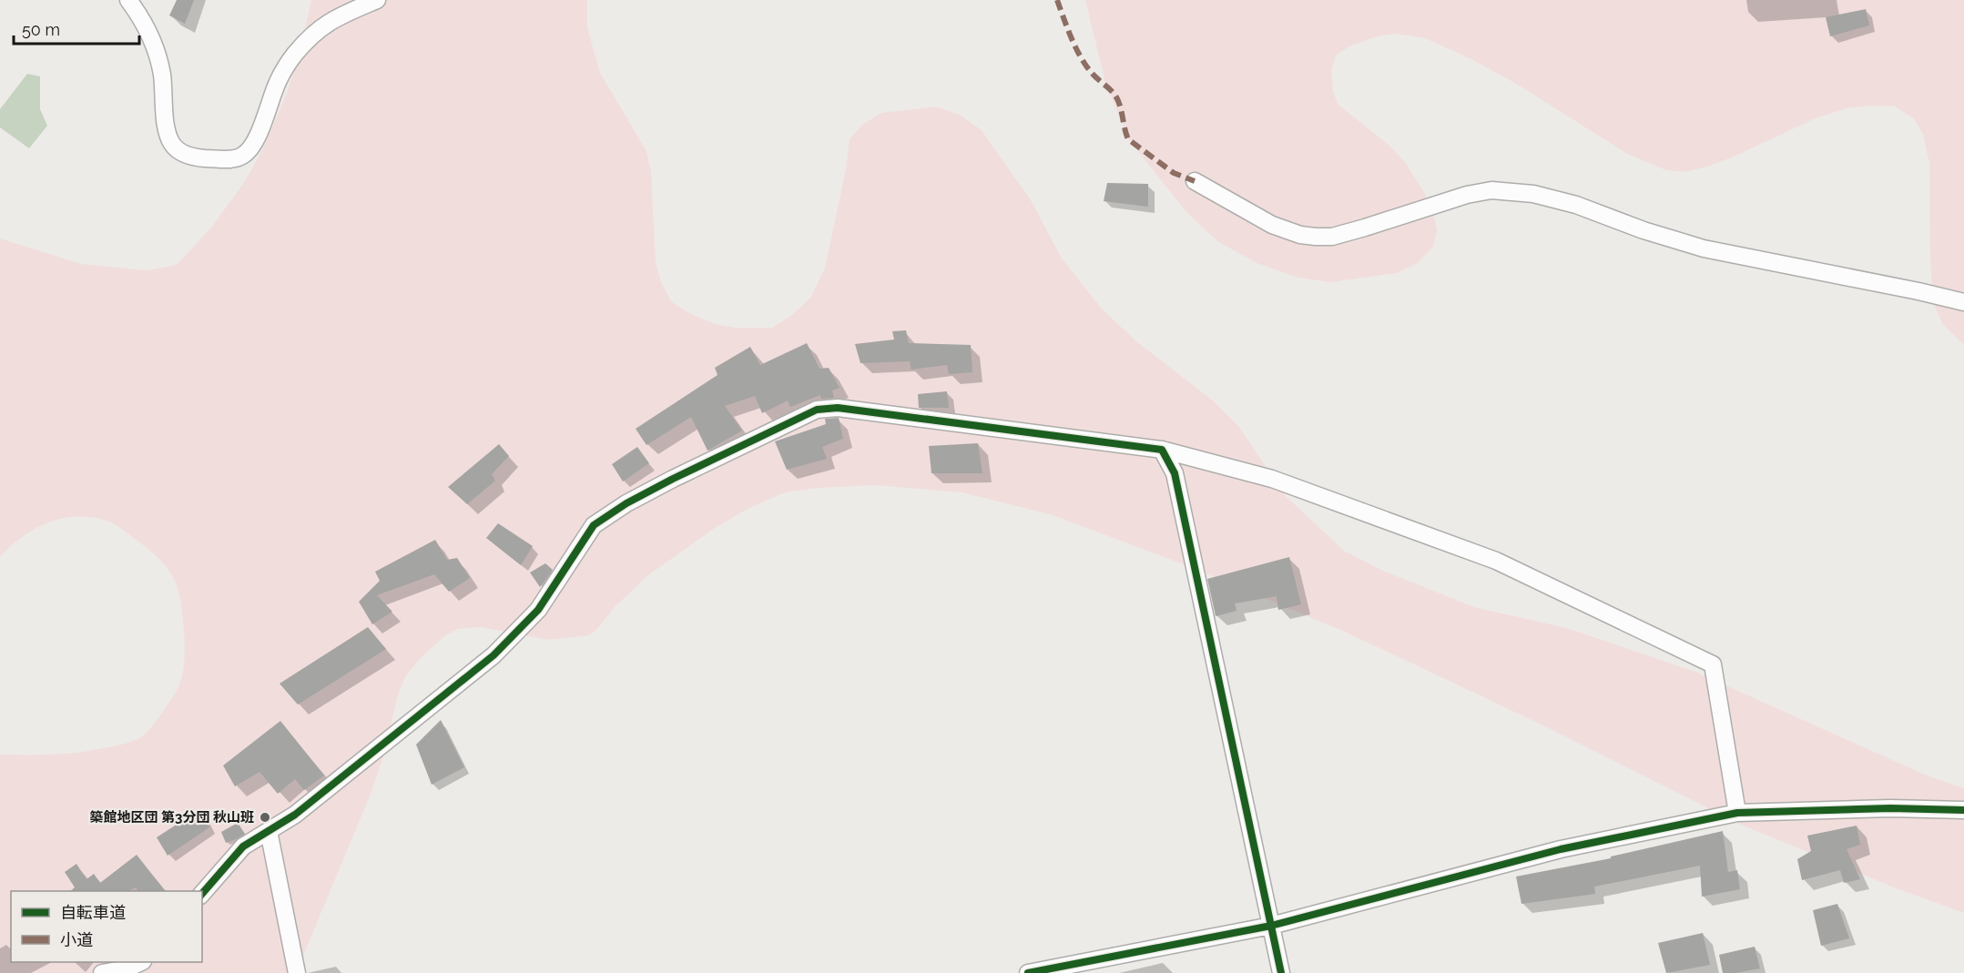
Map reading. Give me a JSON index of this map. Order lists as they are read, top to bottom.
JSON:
{
  "places": ["築館地区団 第3分団 秋山班"],
  "legend": ["自転車道", "小道"],
  "scale_bar": "50 m"
}
